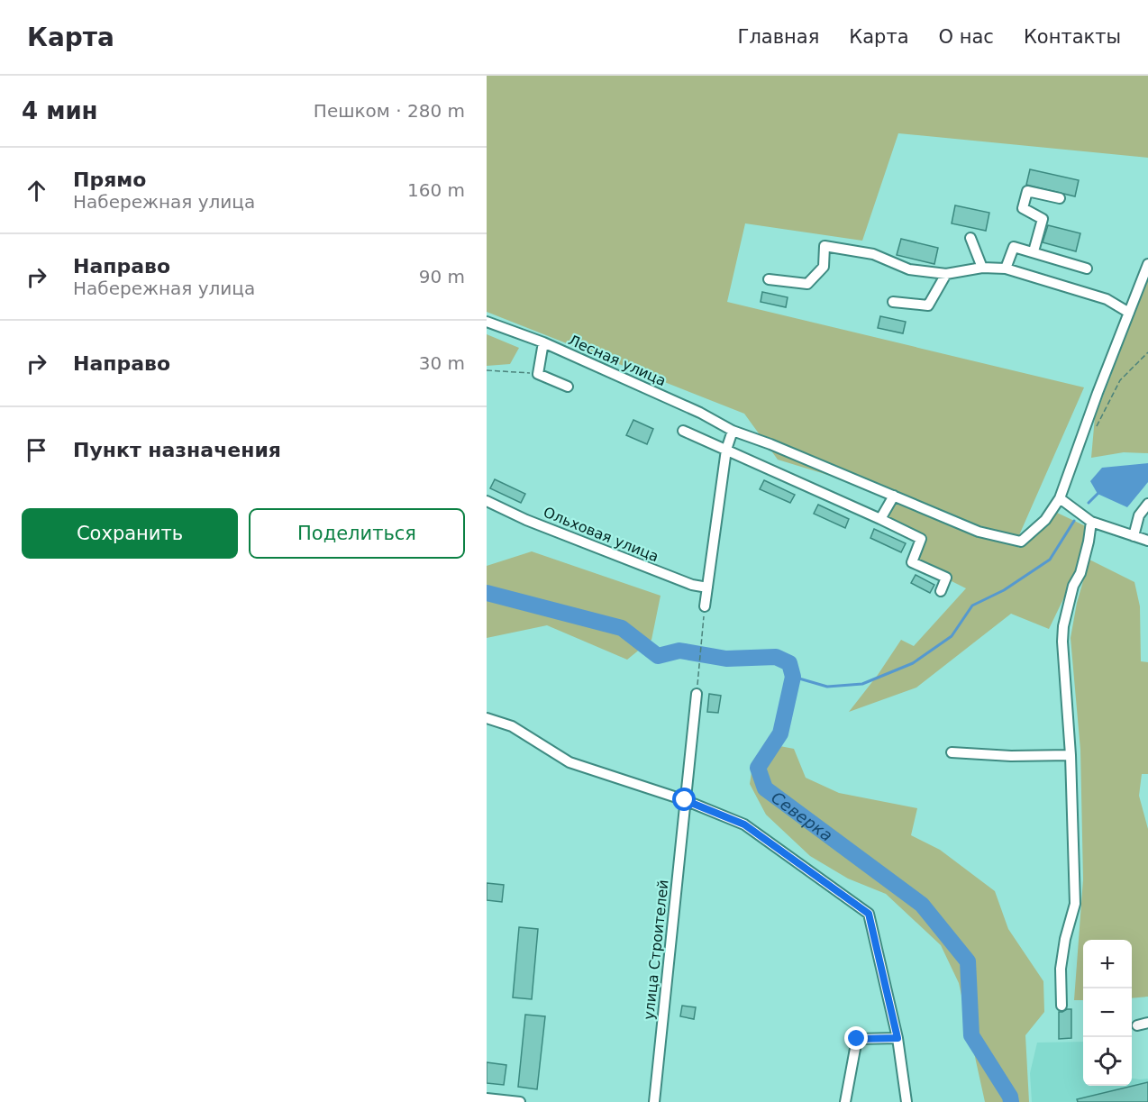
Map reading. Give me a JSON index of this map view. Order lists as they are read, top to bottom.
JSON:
{
  "streets": {
    "street": ["Лесная улица", "Ольховая улица", "улица Строителей"]
  },
  "water": ["Северка"],
  "page": {
    "header": "Карта",
    "nav": [
      "Главная",
      "Карта",
      "О нас",
      "Контакты"
    ],
    "heading": ["4 мин", "Пешком · 280 m"],
    "list": [
      ["Прямо", "Набережная улица", "160 m"],
      ["Направо", "Набережная улица", "90 m"],
      ["Направо", "30 m"],
      "Пункт назначения"
    ],
    "buttons": ["Сохранить", "Поделиться"],
    "map_buttons": ["+", "−"]
  }
}
